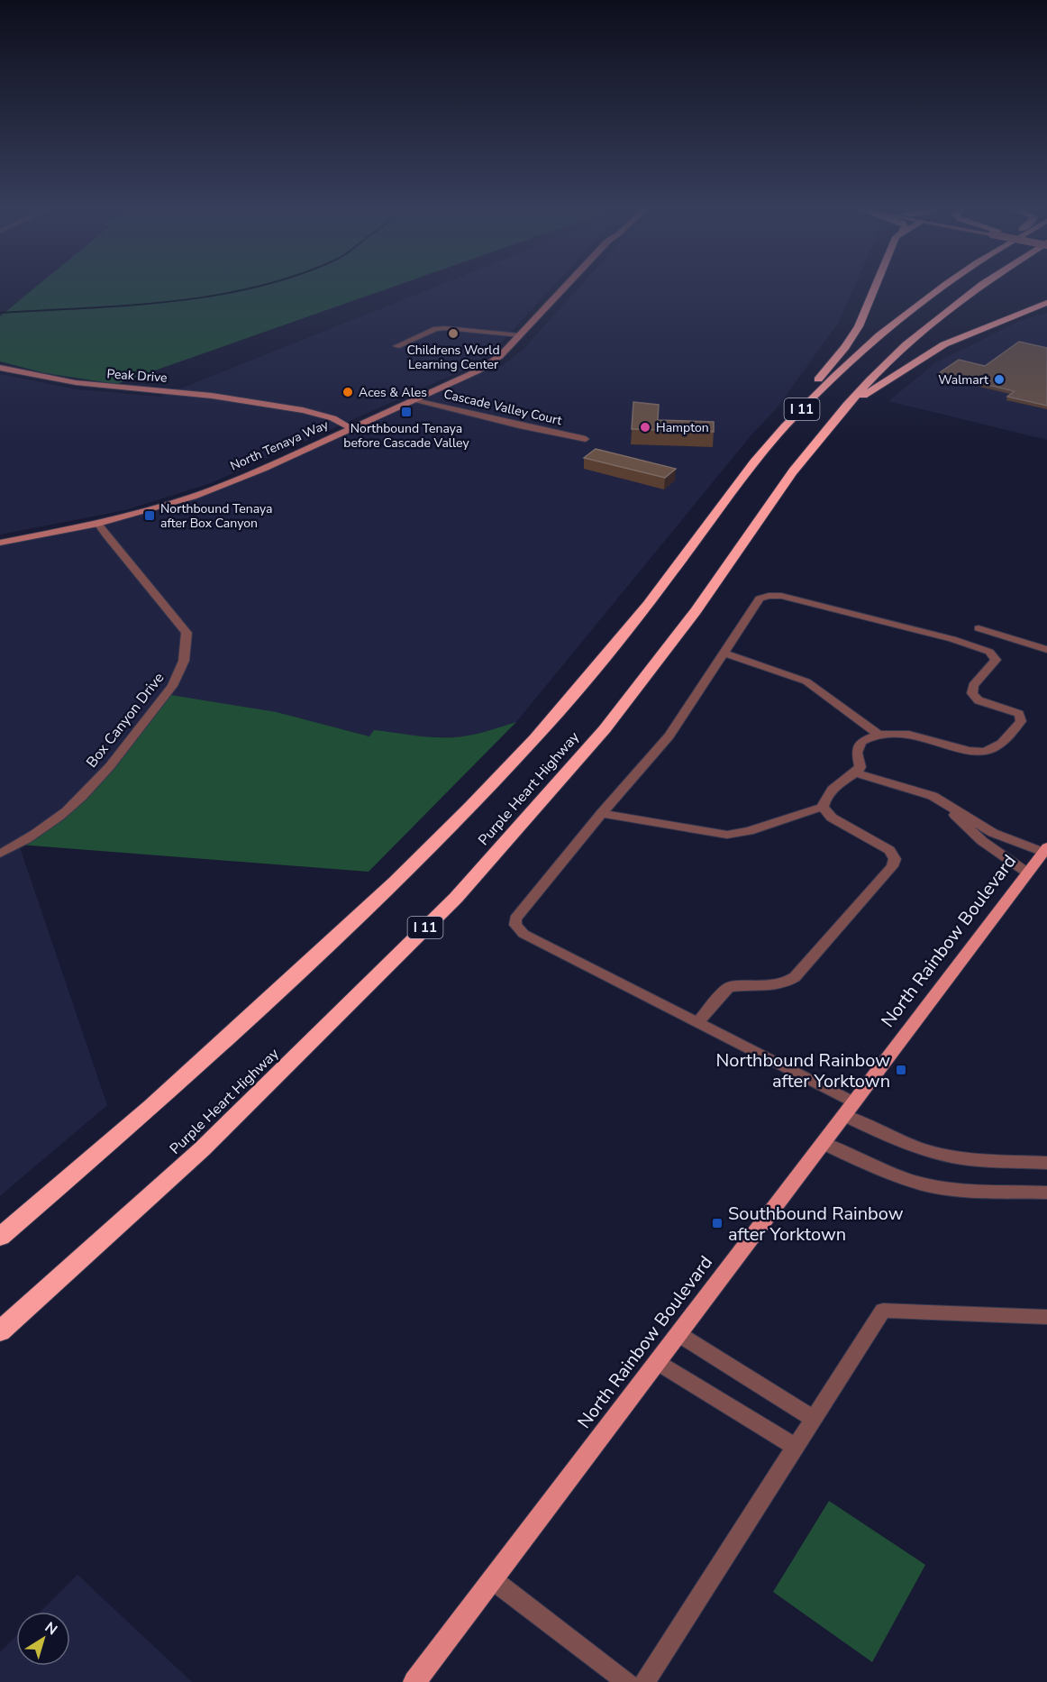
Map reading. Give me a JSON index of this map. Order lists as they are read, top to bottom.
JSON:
{
  "streets": {
    "highway": ["I 11", "Purple Heart Highway"],
    "main road": ["Peak Drive", "North Tenaya Way", "North Rainbow Boulevard"],
    "street": ["Cascade Valley Court", "Box Canyon Drive"]
  },
  "crossings": [
    ["Peak Drive", "North Tenaya Way"],
    ["Cascade Valley Court", "North Tenaya Way"],
    ["North Tenaya Way", "Box Canyon Drive"]
  ],
  "places": {
    "other": [
      "Childrens World Learning Center",
      "Walmart",
      "Aces & Ales",
      "Hampton"
    ],
    "transit": [
      "Northbound Tenaya before Cascade Valley",
      "Northbound Tenaya after Box Canyon",
      "Northbound Rainbow after Yorktown",
      "Southbound Rainbow after Yorktown"
    ]
  },
  "north": "top right"
}
